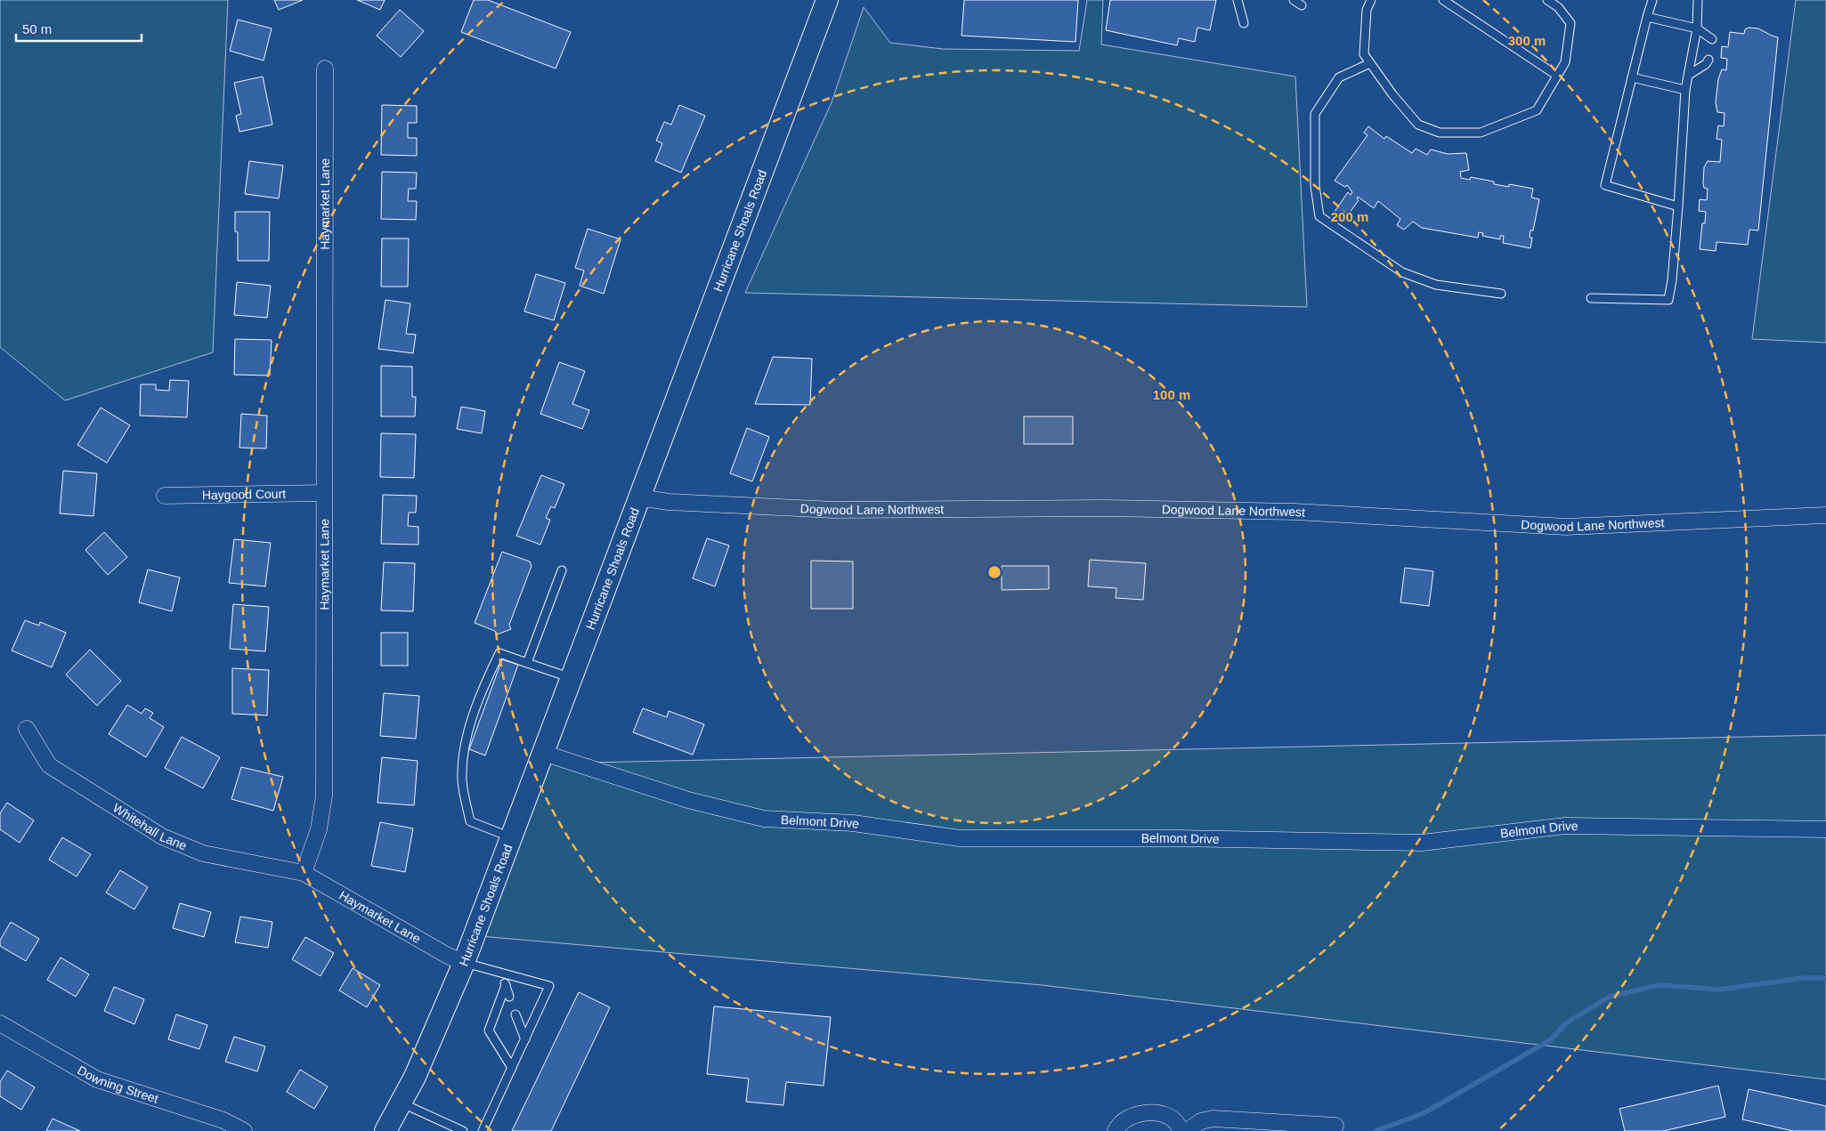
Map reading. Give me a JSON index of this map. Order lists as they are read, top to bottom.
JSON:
{
  "streets": {
    "street": [
      "Haymarket Lane",
      "Hurricane Shoals Road",
      "Haygood Court",
      "Dogwood Lane Northwest",
      "Belmont Drive",
      "Whitehall Lane",
      "Downing Street"
    ]
  },
  "crossings": [
    ["Haymarket Lane", "Hurricane Shoals Road"],
    ["Haymarket Lane", "Haygood Court"],
    ["Haymarket Lane", "Whitehall Lane"],
    ["Hurricane Shoals Road", "Dogwood Lane Northwest"],
    ["Hurricane Shoals Road", "Belmont Drive"]
  ],
  "scale_bar": "50 m",
  "rings": ["300 m", "200 m", "100 m"]
}
